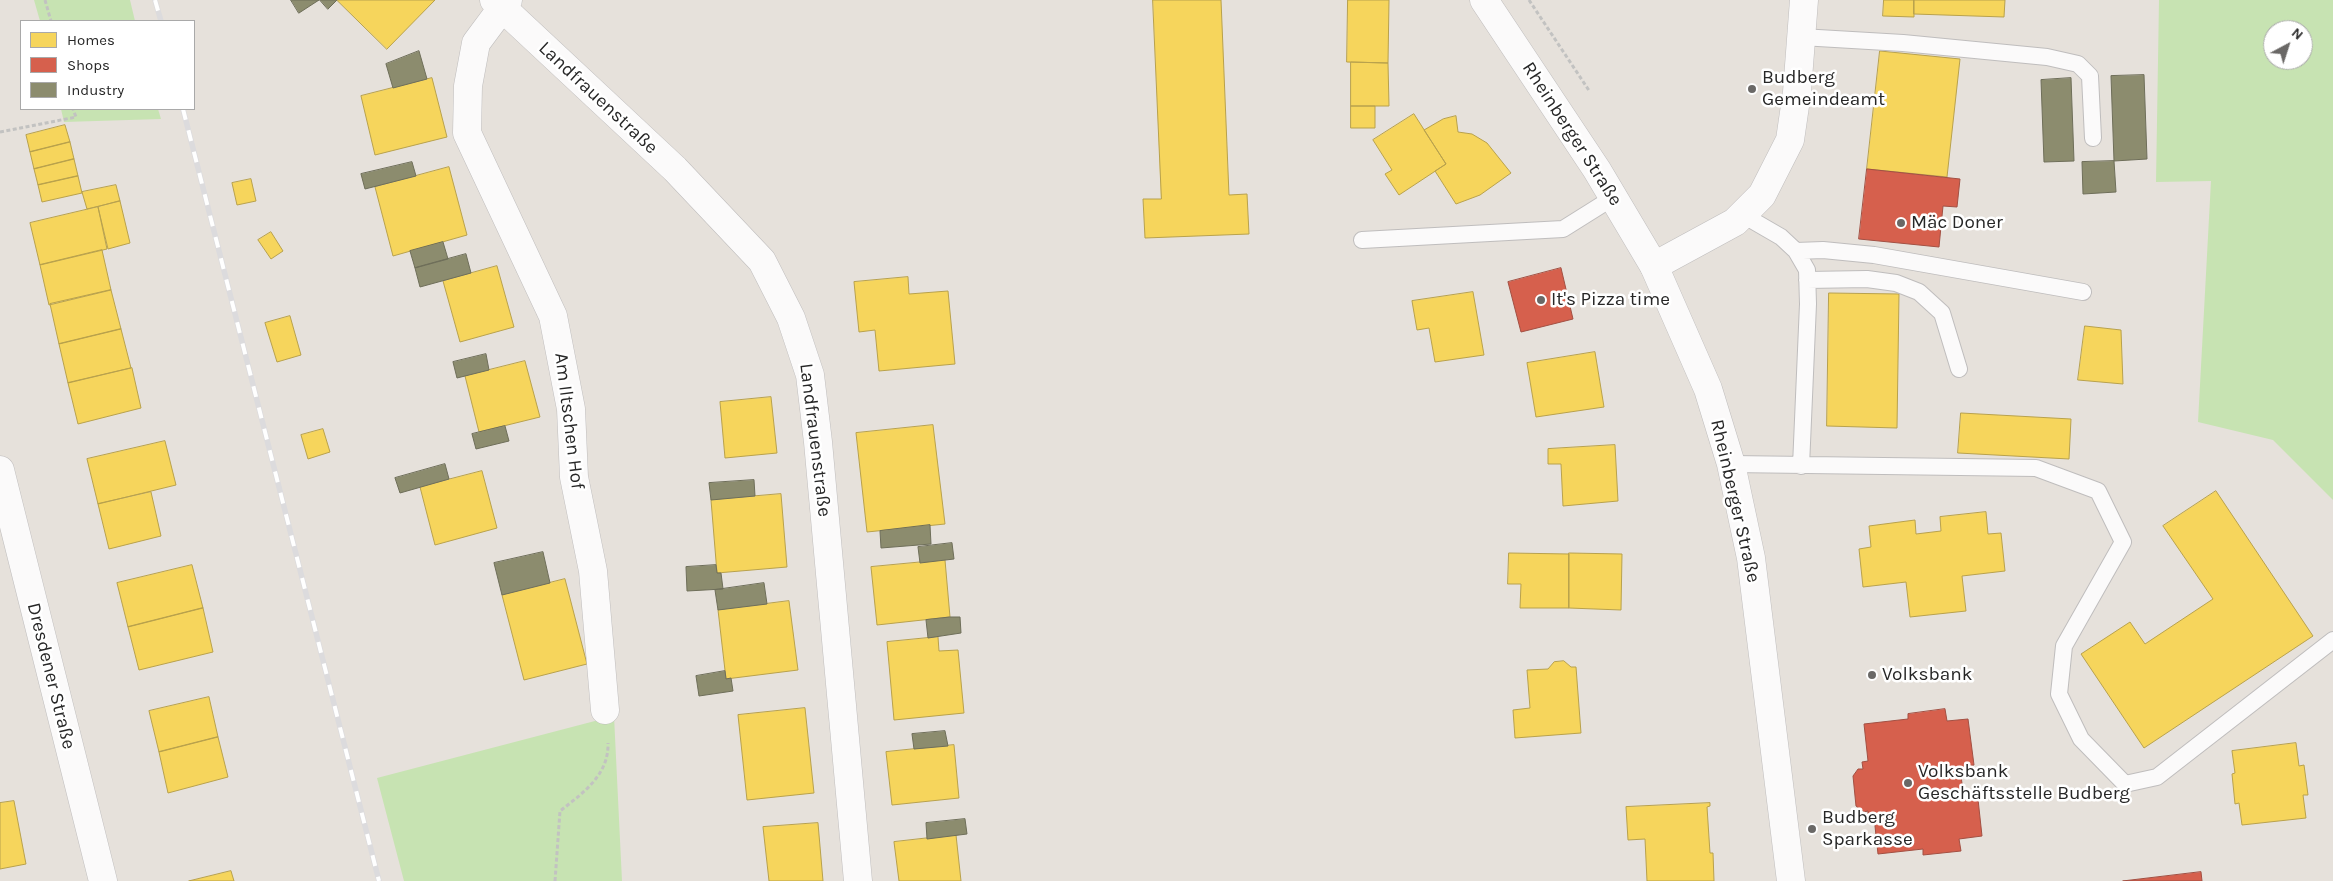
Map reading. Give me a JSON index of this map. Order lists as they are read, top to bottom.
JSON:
{
  "streets": {
    "street": [
      "Landfrauenstraße",
      "Rheinberger Straße",
      "Am Iltschen Hof",
      "Dresdener Straße"
    ]
  },
  "crossings": [
    ["Landfrauenstraße", "Am Iltschen Hof"]
  ],
  "places": [
    "Budberg Gemeindeamt",
    "Mäc Doner",
    "It's Pizza time",
    "Volksbank",
    "Volksbank Geschäftsstelle Budberg",
    "Budberg Sparkasse"
  ],
  "legend": ["Homes", "Shops", "Industry"],
  "north": "top right"
}
